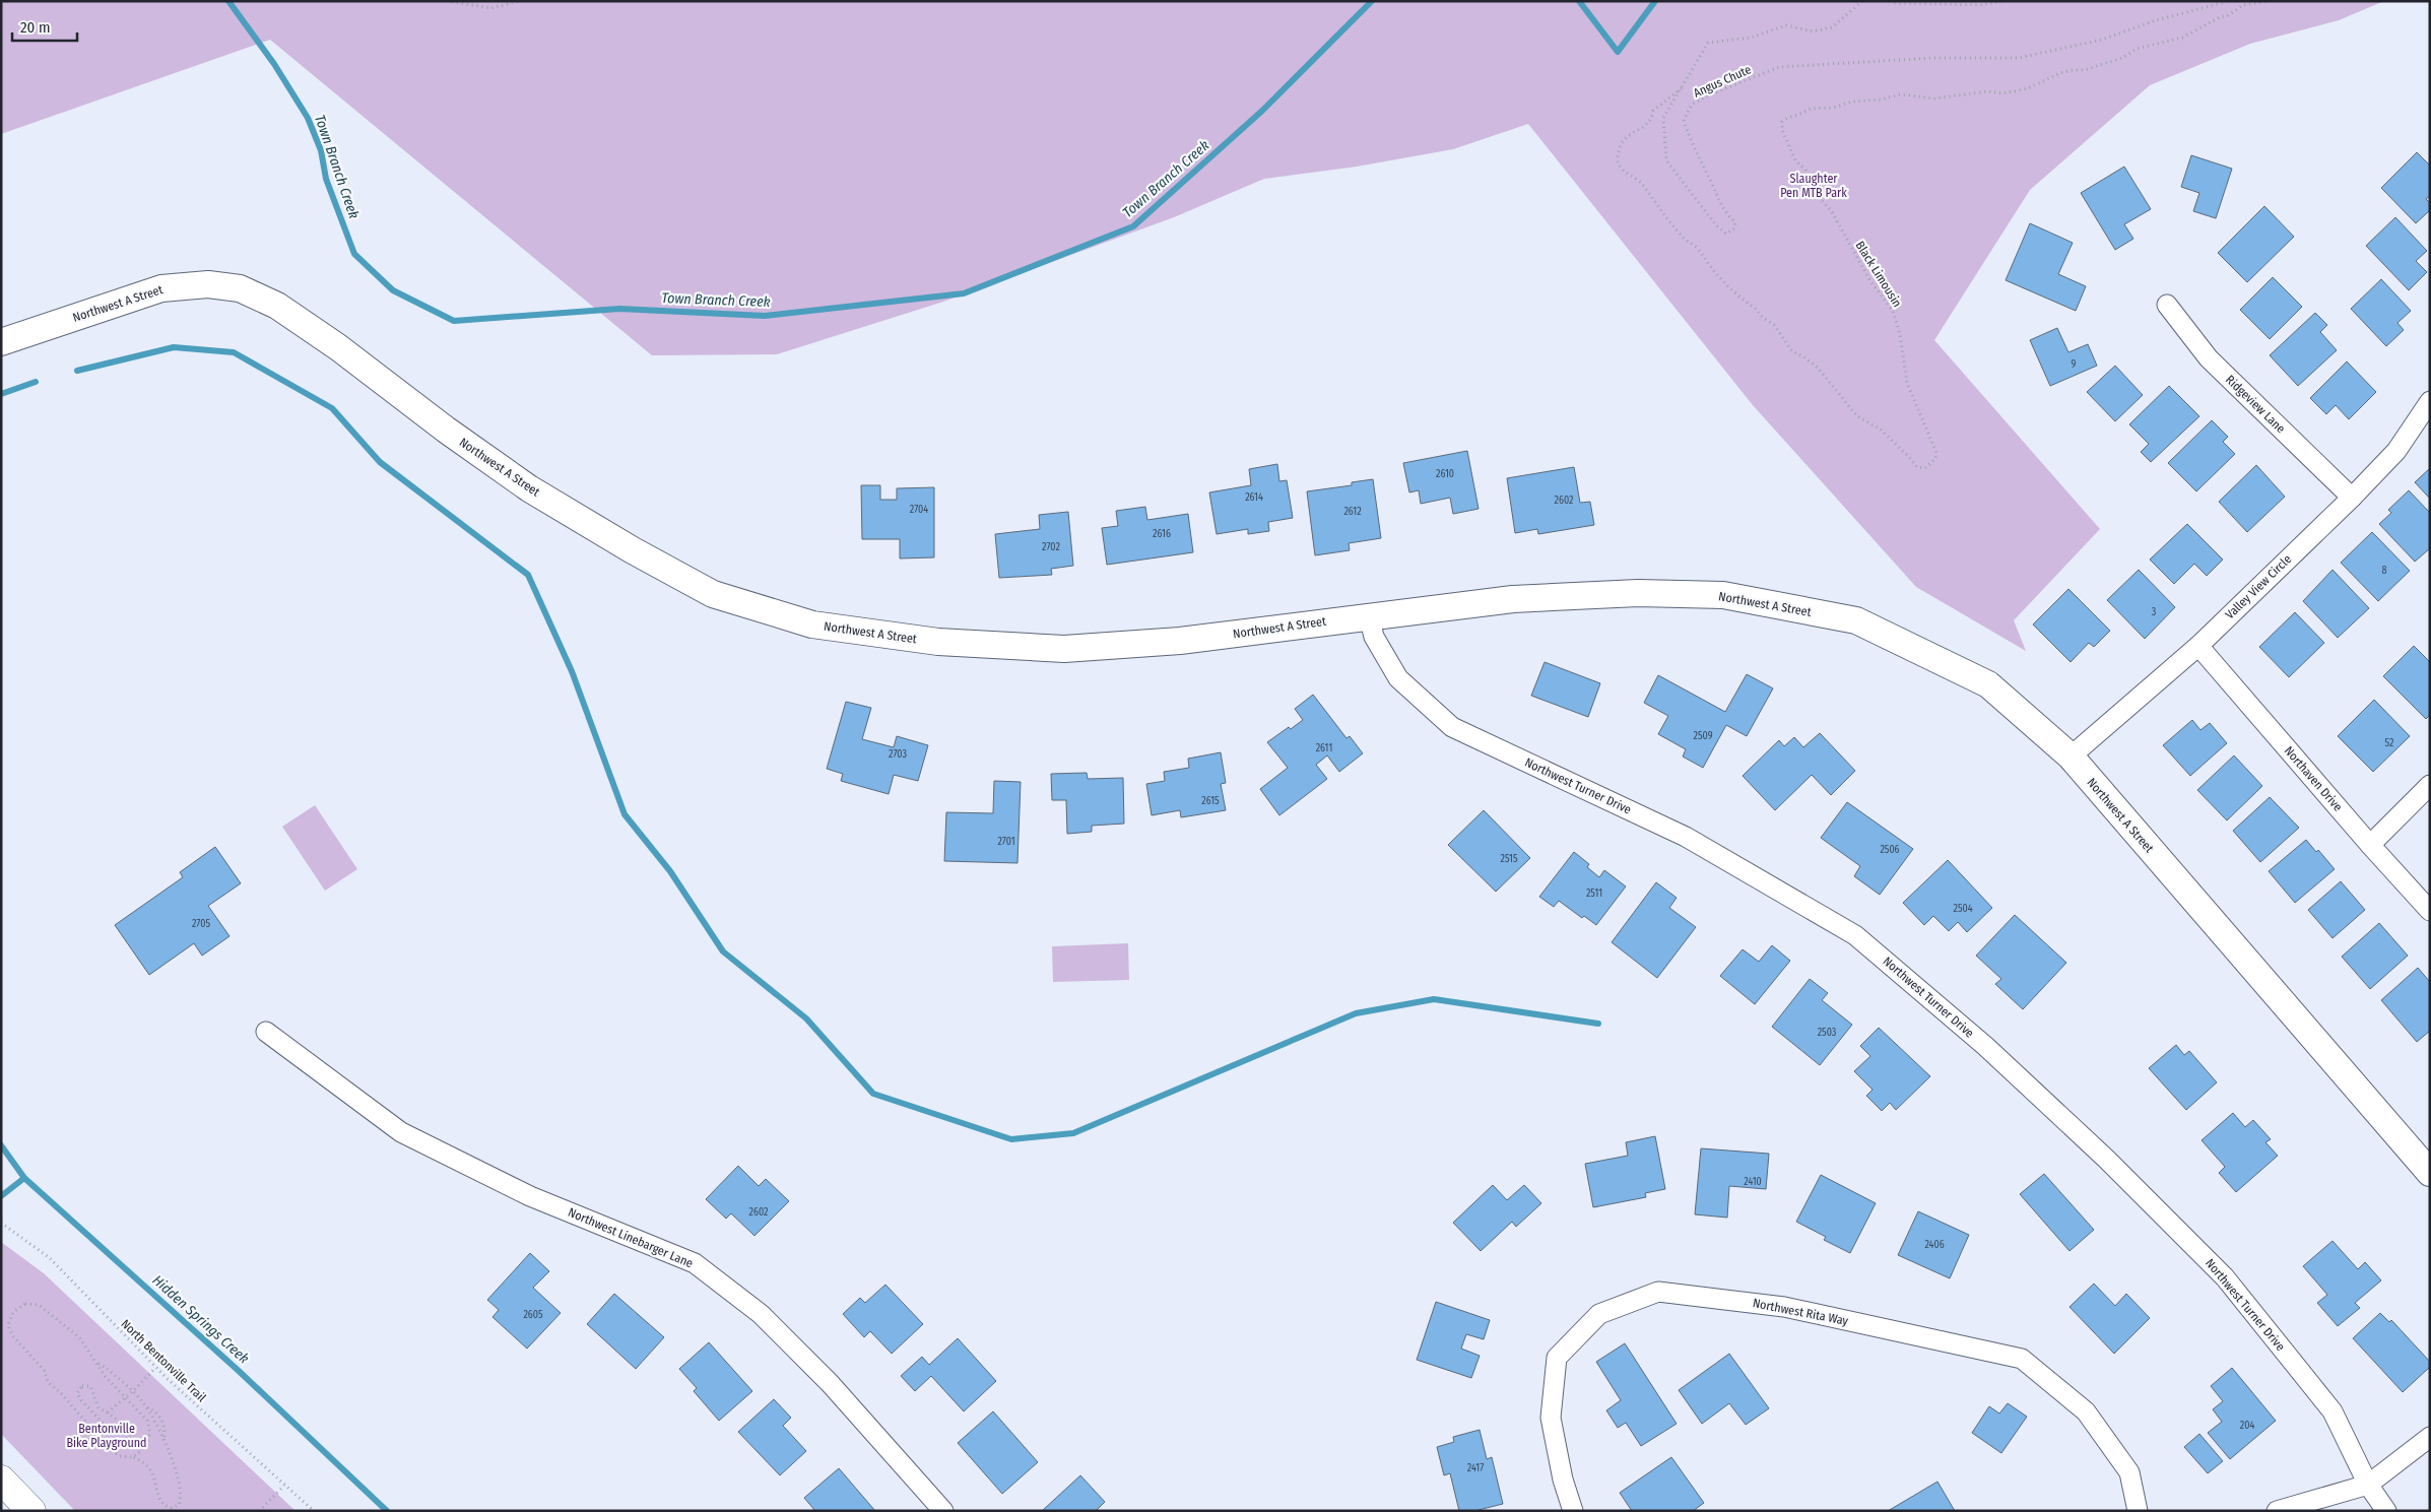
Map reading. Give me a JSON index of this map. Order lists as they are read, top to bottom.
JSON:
{
  "streets": {
    "street": [
      "Northwest A Street",
      "Ridgeview Lane",
      "Valley View Circle",
      "Northaven Drive",
      "Northwest Turner Drive",
      "Northwest Linebarger Lane",
      "Northwest Rita Way"
    ],
    "path": ["Angus Chute", "Black Limousin", "North Bentonville Trail"]
  },
  "crossings": [
    ["Angus Chute", "Black Limousin"],
    ["Northwest A Street", "Valley View Circle"],
    ["Northwest A Street", "Northwest Turner Drive"],
    ["Ridgeview Lane", "Valley View Circle"],
    ["Valley View Circle", "Northaven Drive"]
  ],
  "water": ["Town Branch Creek", "Hidden Springs Creek"],
  "parks": ["Slaughter Pen MTB Park", "Bentonville Bike Playground"],
  "house_numbers": [
    "9",
    "2610",
    "2614",
    "2602",
    "2704",
    "2612",
    "2616",
    "2702",
    "8",
    "3",
    "2509",
    "52",
    "2611",
    "2703",
    "2615",
    "2701",
    "2506",
    "2515",
    "2511",
    "2504",
    "2705",
    "2503",
    "2410",
    "2602",
    "2406",
    "2605",
    "204",
    "2417"
  ],
  "scale_bar": "20 m"
}
